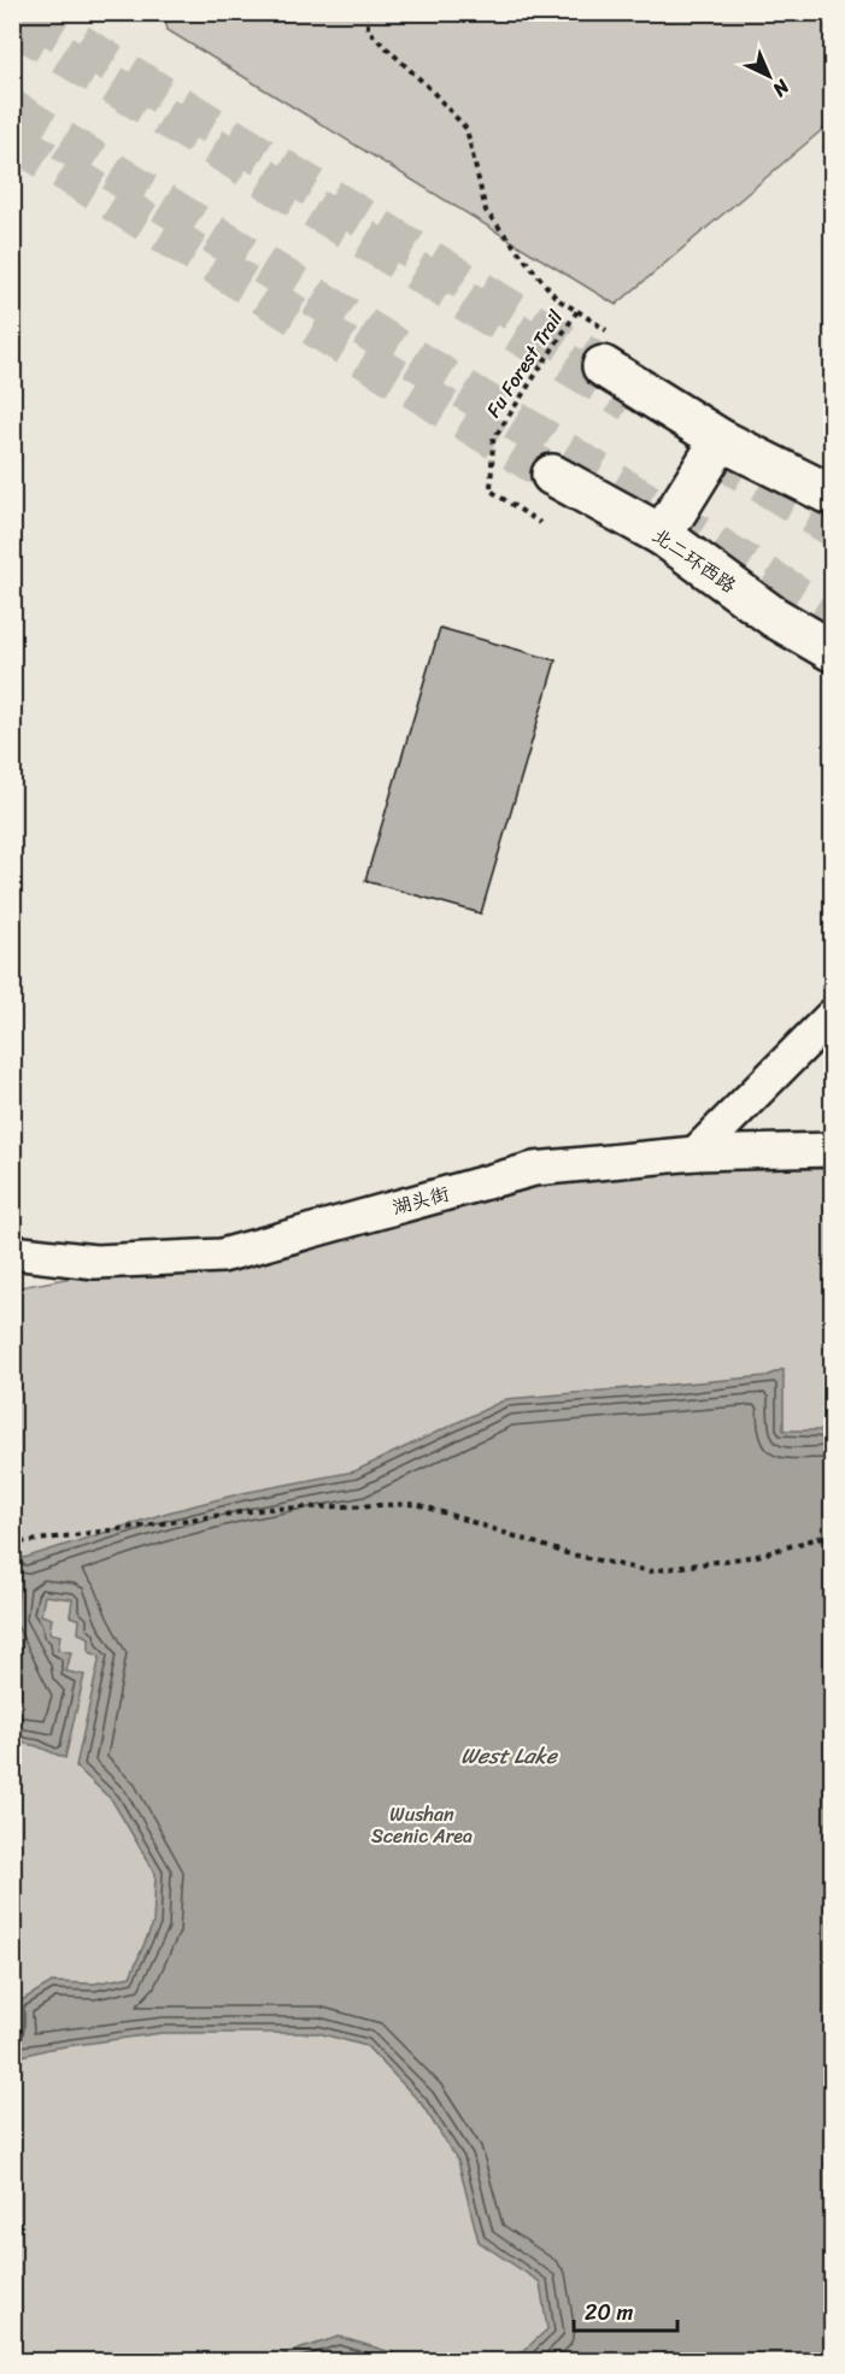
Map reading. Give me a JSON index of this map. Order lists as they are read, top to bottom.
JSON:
{
  "streets": {
    "main road": ["北二环西路"],
    "street": ["湖头街"],
    "path": ["Fu Forest Trail"]
  },
  "water": ["West Lake"],
  "parks": ["Wushan Scenic Area"],
  "scale_bar": "20 m",
  "north": "bottom right"
}
